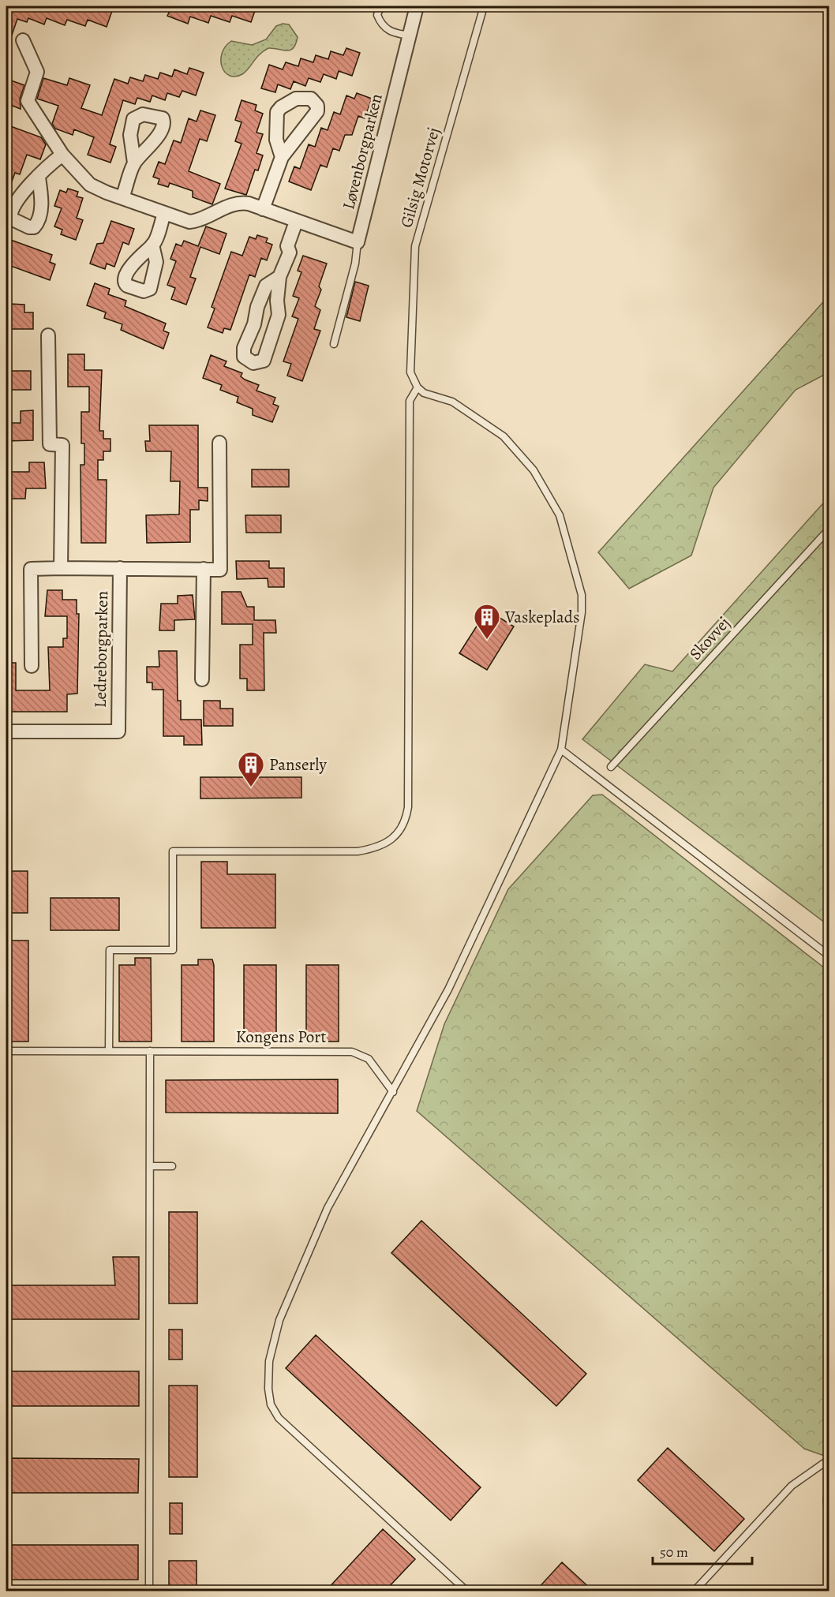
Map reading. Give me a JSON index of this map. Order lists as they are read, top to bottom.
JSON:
{
  "streets": {
    "street": ["Løvenborgparken", "Ledreborgparken"],
    "lane": ["Gilsig Motorvej", "Skovvej", "Kongens Port"]
  },
  "places": {
    "building": ["Vaskeplads", "Panserly"]
  },
  "scale_bar": "50 m"
}
